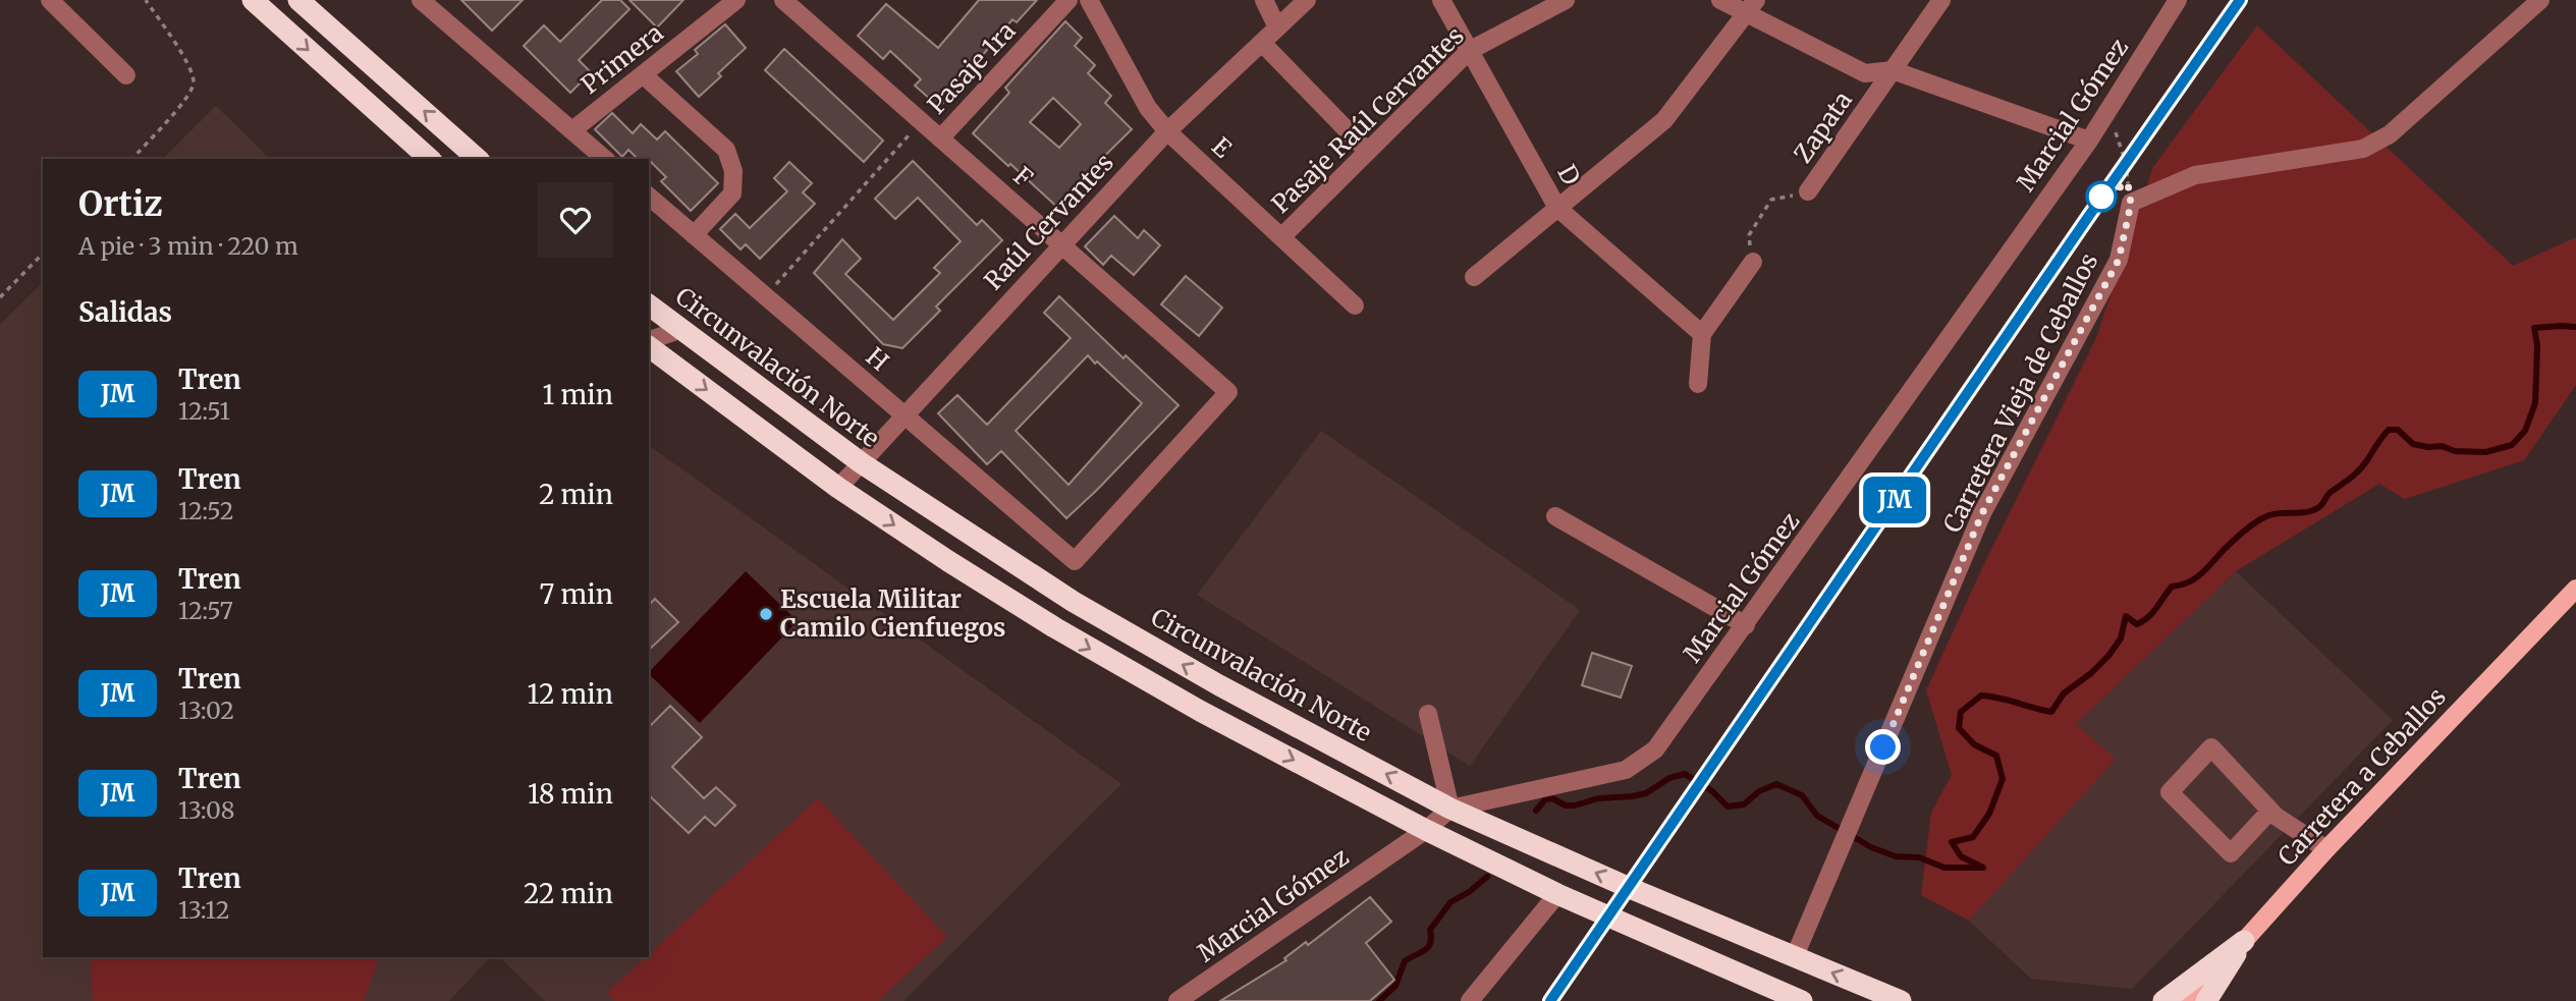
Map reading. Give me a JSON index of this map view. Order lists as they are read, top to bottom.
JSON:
{
  "streets": {
    "highway": ["Circunvalación Norte"],
    "main road": ["Carretera a Ceballos"],
    "street": [
      "Primera",
      "Pasaje 1ra",
      "Marcial Gómez",
      "Pasaje Raúl Cervantes",
      "Zapata",
      "E",
      "D",
      "F",
      "Raúl Cervantes",
      "H",
      "Carretera Vieja de Ceballos"
    ]
  },
  "crossings": [
    ["Pasaje 1ra", "F"],
    ["Marcial Gómez", "Circunvalación Norte"],
    ["Pasaje Raúl Cervantes", "E"],
    ["Pasaje Raúl Cervantes", "D"],
    ["E", "Raúl Cervantes"],
    ["F", "Raúl Cervantes"],
    ["F", "H"],
    ["Raúl Cervantes", "H"],
    ["Raúl Cervantes", "Circunvalación Norte"],
    ["Circunvalación Norte", "Carretera Vieja de Ceballos"]
  ],
  "places": ["Escuela Militar Camilo Cienfuegos"],
  "page": {
    "on_map": "JM",
    "heading": [
      ["Ortiz", "A pie · 3 min · 220 m"],
      "Salidas"
    ],
    "list": [
      {
        "mark": "JM",
        "name": "Tren",
        "note": "12:51",
        "value": "1 min"
      },
      {
        "mark": "JM",
        "name": "Tren",
        "note": "12:52",
        "value": "2 min"
      },
      {
        "mark": "JM",
        "name": "Tren",
        "note": "12:57",
        "value": "7 min"
      },
      {
        "mark": "JM",
        "name": "Tren",
        "note": "13:02",
        "value": "12 min"
      },
      {
        "mark": "JM",
        "name": "Tren",
        "note": "13:08",
        "value": "18 min"
      },
      {
        "mark": "JM",
        "name": "Tren",
        "note": "13:12",
        "value": "22 min"
      }
    ]
  }
}
